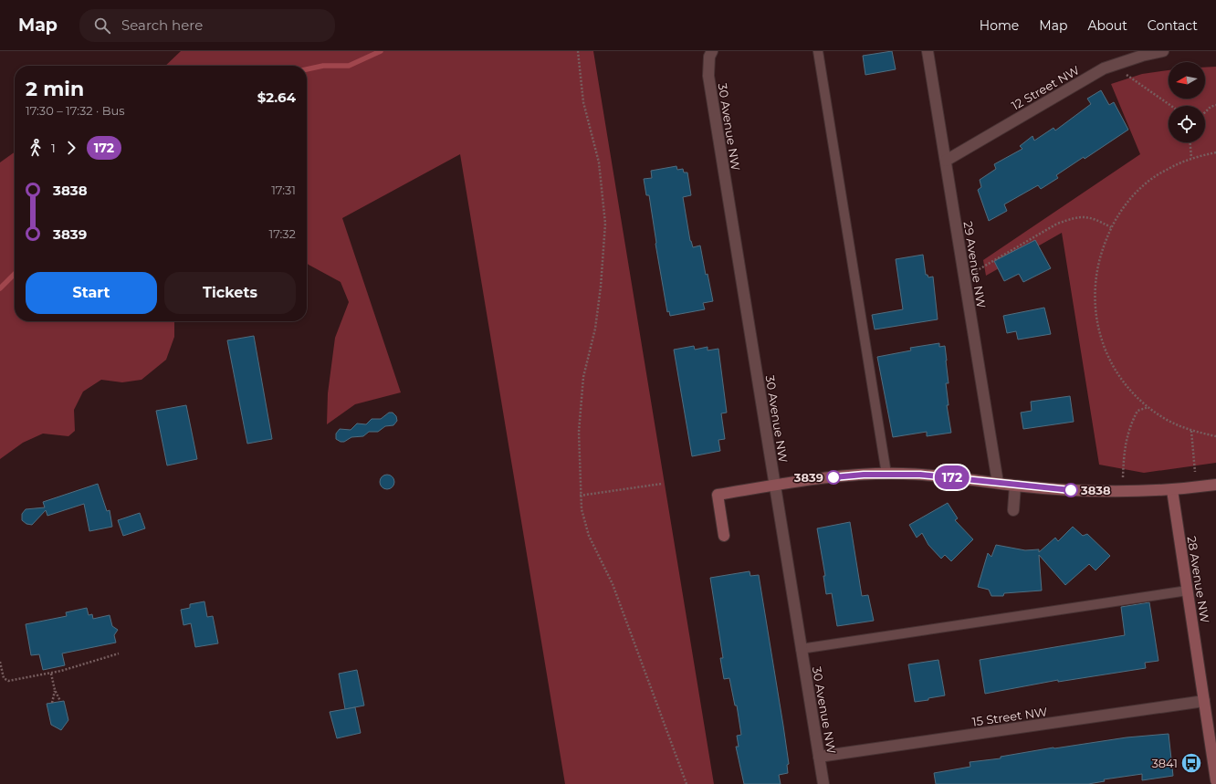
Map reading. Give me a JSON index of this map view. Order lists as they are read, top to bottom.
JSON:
{
  "streets": {
    "street": [
      "12 Street NW",
      "30 Avenue NW",
      "29 Avenue NW",
      "28 Avenue NW",
      "15 Street NW"
    ]
  },
  "crossings": [
    ["12 Street NW", "29 Avenue NW"],
    ["30 Avenue NW", "15 Street NW"],
    ["28 Avenue NW", "15 Street NW"]
  ],
  "places": {
    "other": ["3839", "3838"],
    "bus stop": ["3841"]
  },
  "lines": ["bus line 172"],
  "north": "left",
  "page": {
    "header": "Map",
    "search": "Search here",
    "nav": [
      "Home",
      "Map",
      "About",
      "Contact"
    ],
    "on_map": "172",
    "heading": ["2 min", "17:30 – 17:32 · Bus", "$2.64"],
    "legs": ["1", "172"],
    "list": [
      {
        "name": "3838",
        "value": "17:31"
      },
      {
        "name": "3839",
        "value": "17:32"
      }
    ],
    "buttons": ["Start", "Tickets"]
  }
}
